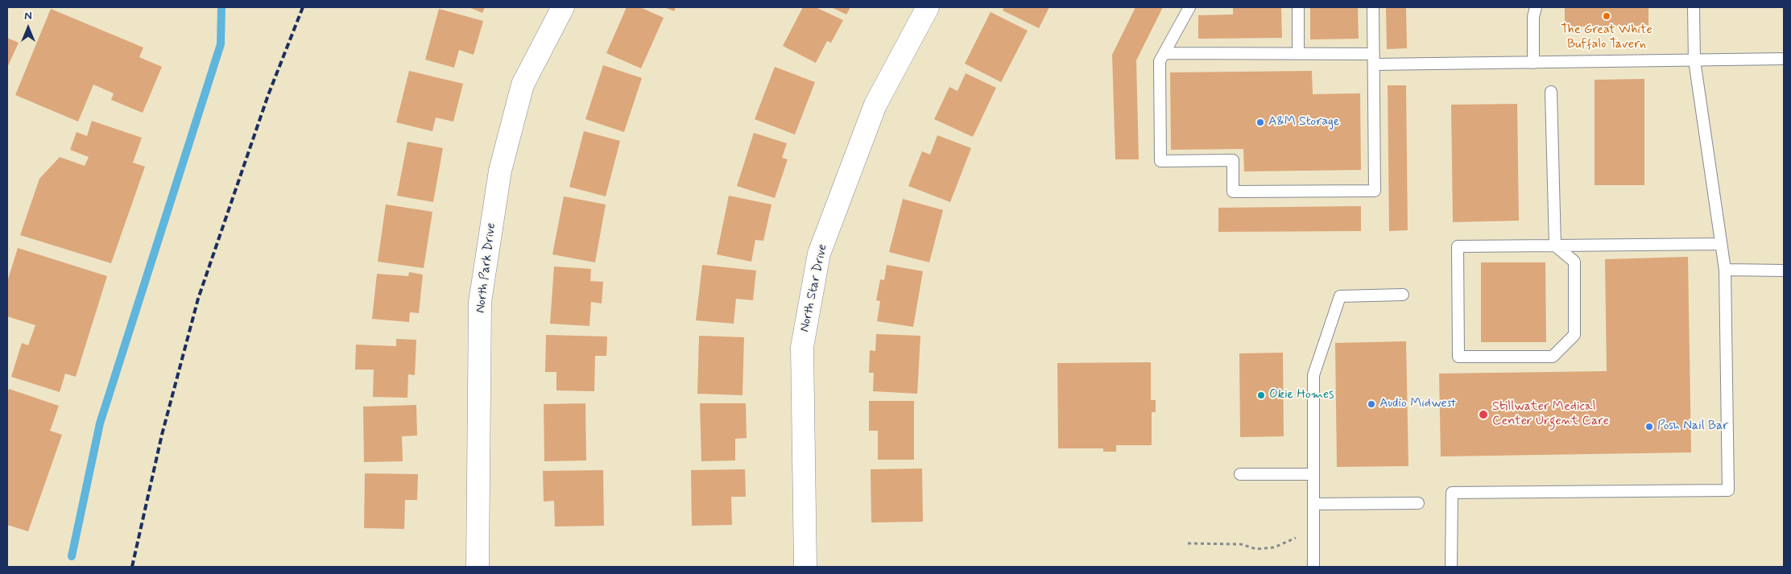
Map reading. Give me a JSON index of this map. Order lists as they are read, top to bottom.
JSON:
{
  "streets": {
    "street": ["North Park Drive", "North Star Drive"]
  },
  "places": [
    "The Great White Buffalo Tavern",
    "A&M Storage",
    "Okie Homes",
    "Audio Midwest",
    "Stillwater Medical Center Urgent Care",
    "Posh Nail Bar"
  ],
  "north": "top"
}
